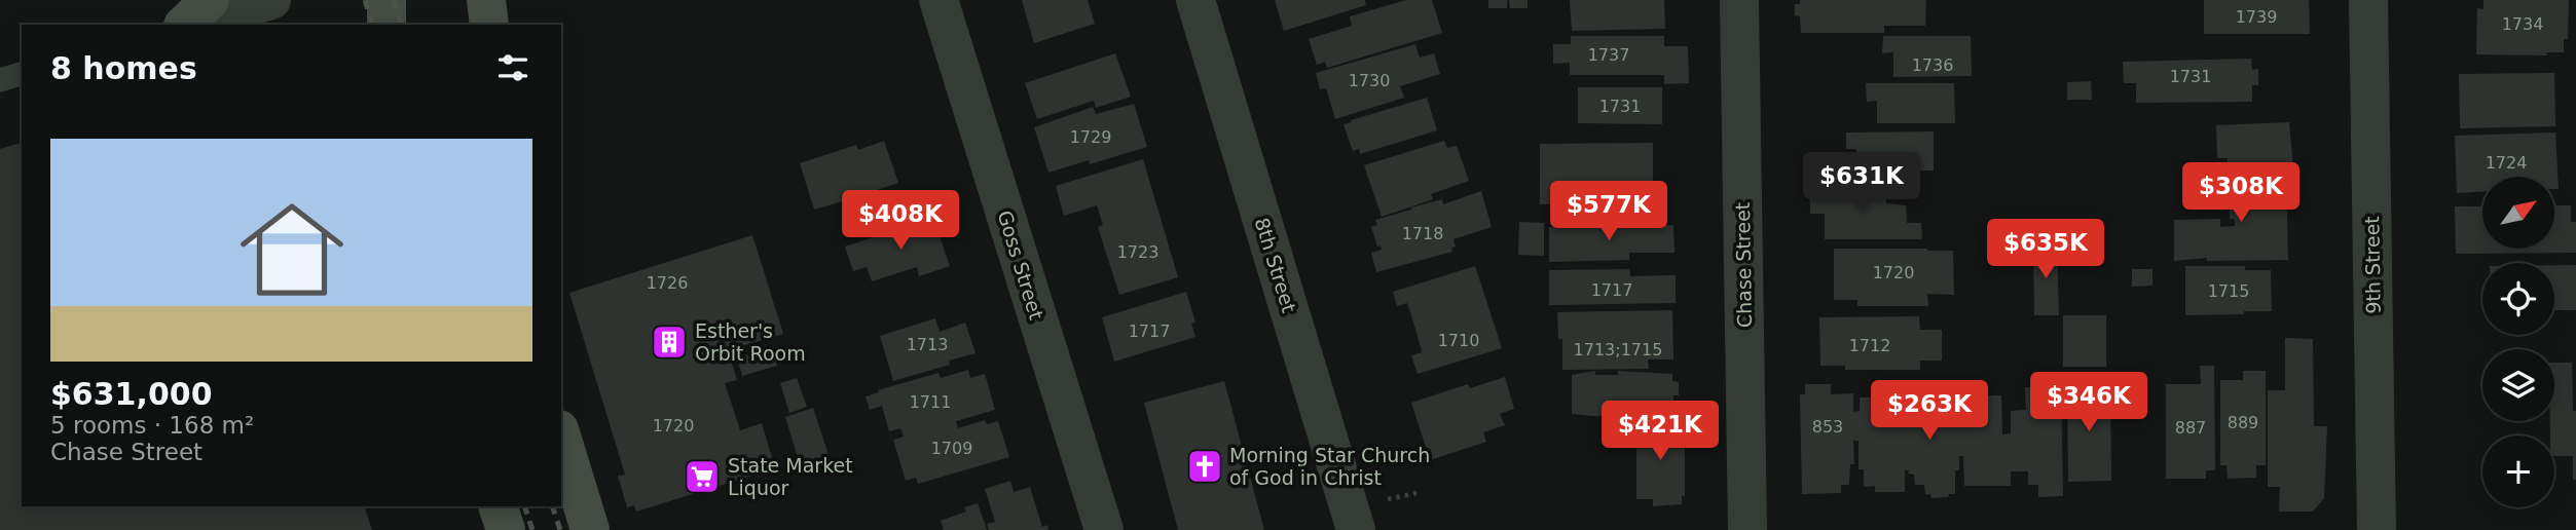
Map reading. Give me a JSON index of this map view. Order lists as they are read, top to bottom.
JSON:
{
  "streets": {
    "street": [
      "Goss Street",
      "8th Street",
      "Chase Street",
      "9th Street"
    ]
  },
  "places": {
    "building": ["Esther's Orbit Room"],
    "church": ["Morning Star Church of God in Christ"],
    "supermarket": ["State Market Liquor"]
  },
  "house_numbers": [
    "1739",
    "1734",
    "1737",
    "1736",
    "1731",
    "1730",
    "1731",
    "1729",
    "1724",
    "1718",
    "1723",
    "1720",
    "1726",
    "1717",
    "1715",
    "1717",
    "1710",
    "1713",
    "1712",
    "1713;1715",
    "1711",
    "889",
    "1720",
    "853",
    "887",
    "1709"
  ],
  "north": "top right",
  "page": {
    "heading": "8 homes",
    "list": [
      {
        "name": "$631,000",
        "note": "5 rooms · 168 m² · Chase Street"
      }
    ],
    "price": [
      "$631K",
      "$308K",
      "$577K",
      "$408K",
      "$635K",
      "$346K",
      "$263K",
      "$421K"
    ],
    "map_buttons": "+"
  }
}
